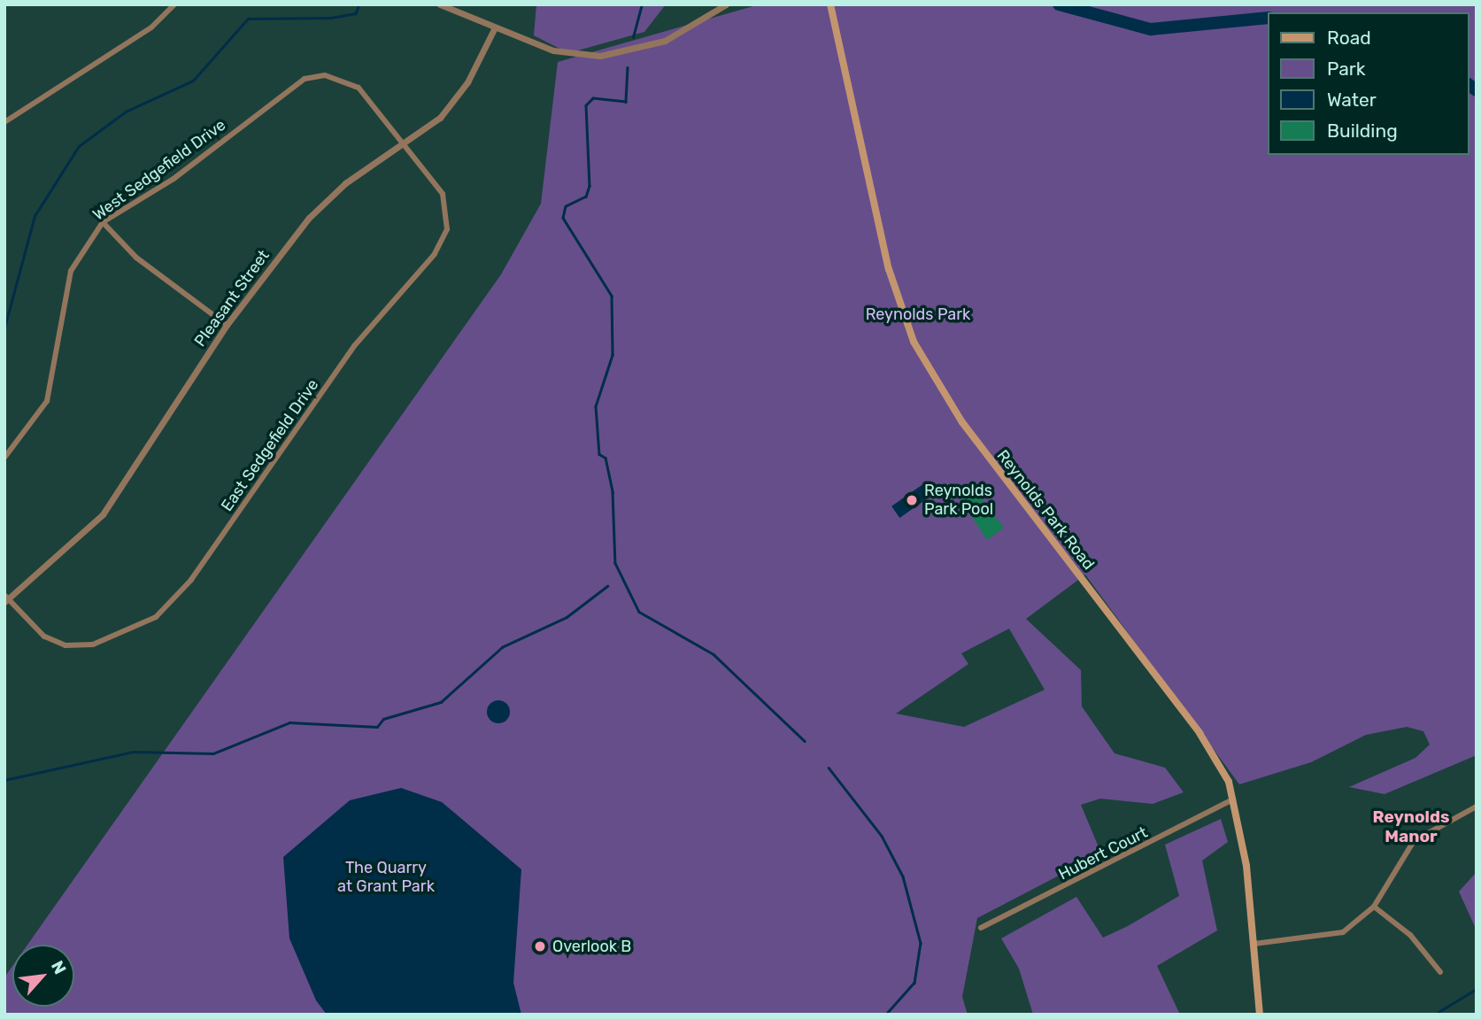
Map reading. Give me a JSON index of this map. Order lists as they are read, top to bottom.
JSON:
{
  "streets": {
    "main road": ["Reynolds Park Road"],
    "street": [
      "West Sedgefield Drive",
      "Pleasant Street",
      "East Sedgefield Drive",
      "Hubert Court"
    ]
  },
  "crossings": [
    ["West Sedgefield Drive", "Pleasant Street"],
    ["West Sedgefield Drive", "East Sedgefield Drive"],
    ["Pleasant Street", "East Sedgefield Drive"],
    ["Reynolds Park Road", "Hubert Court"]
  ],
  "districts": ["Reynolds Manor"],
  "parks": ["Reynolds Park", "The Quarry at Grant Park"],
  "places": ["Reynolds Park Pool", "Overlook B"],
  "legend": [
    "Road",
    "Park",
    "Water",
    "Building"
  ],
  "north": "top right"
}
